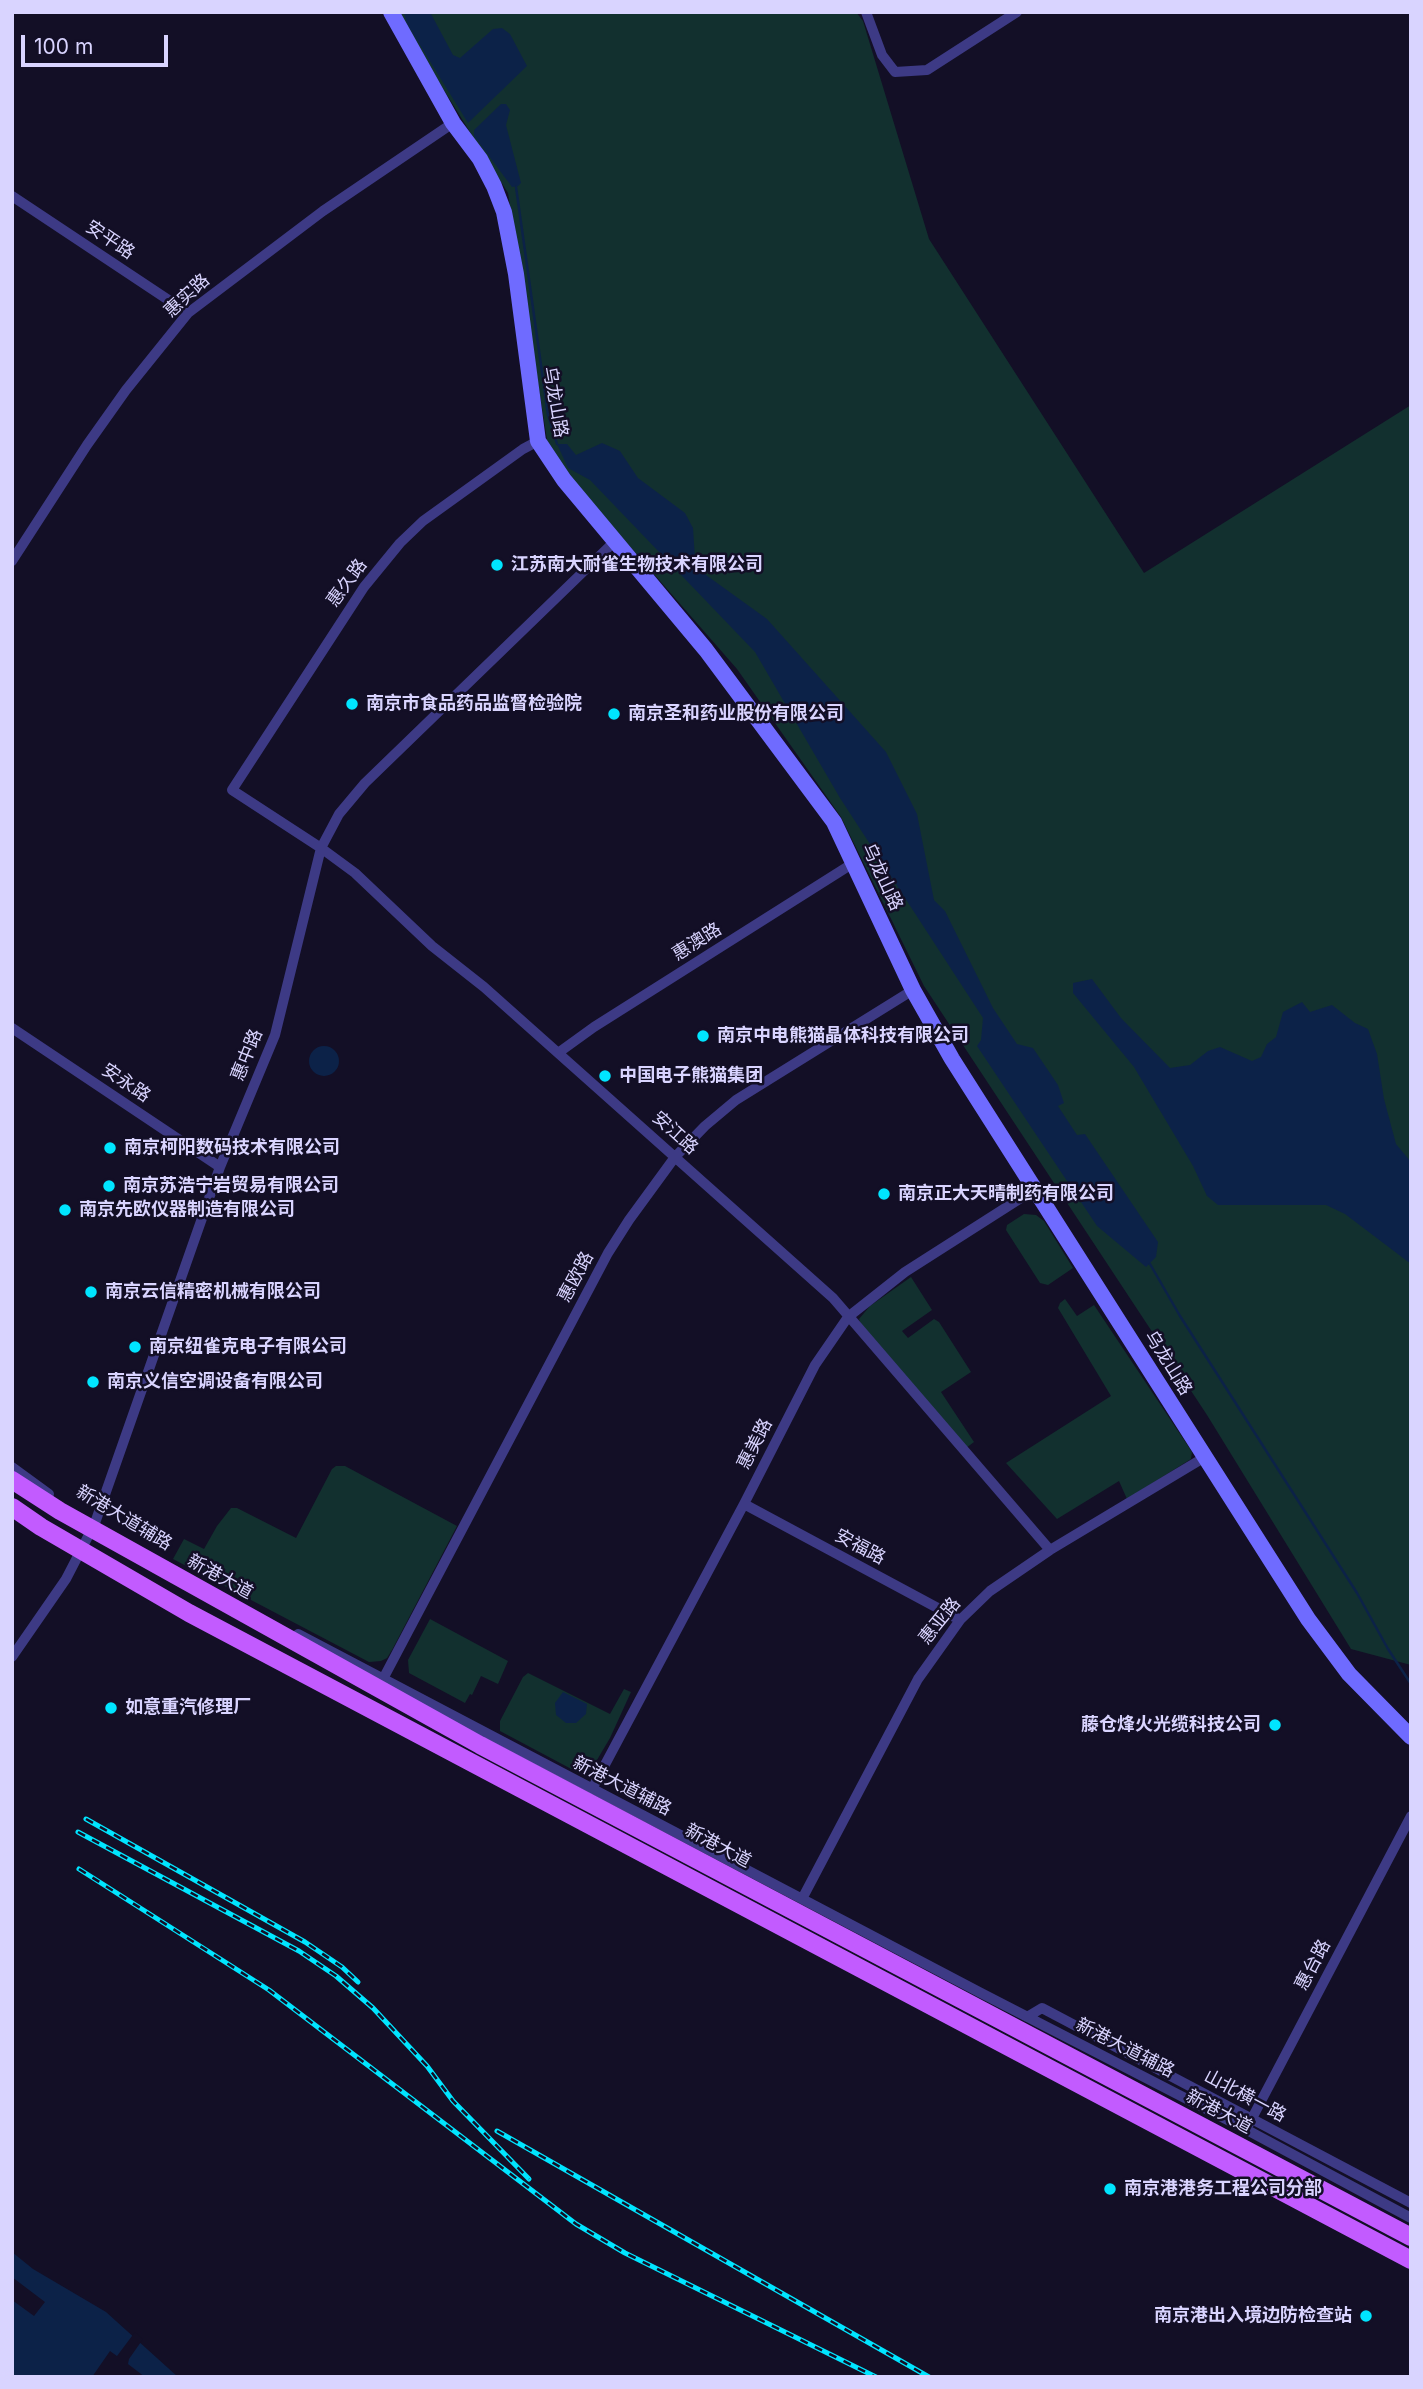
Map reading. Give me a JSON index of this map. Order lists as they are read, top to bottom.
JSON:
{
  "streets": {
    "main road": ["新港大道"],
    "street": [
      "安平路",
      "惠实路",
      "乌龙山路",
      "惠久路",
      "惠澳路",
      "惠中路",
      "安永路",
      "安江路",
      "惠欧路",
      "惠美路",
      "新港大道辅路",
      "安福路",
      "惠亚路",
      "惠台路",
      "山北横一路"
    ]
  },
  "crossings": [
    ["安平路", "惠实路"],
    ["惠实路", "乌龙山路"],
    ["乌龙山路", "惠久路"],
    ["乌龙山路", "惠澳路"],
    ["乌龙山路", "惠中路"],
    ["乌龙山路", "惠欧路"],
    ["乌龙山路", "惠美路"],
    ["乌龙山路", "惠亚路"],
    ["惠久路", "安江路"],
    ["惠澳路", "安江路"],
    ["惠中路", "安永路"],
    ["惠中路", "安江路"],
    ["惠中路", "新港大道辅路"],
    ["惠中路", "新港大道"],
    ["安江路", "惠欧路"],
    ["安江路", "惠美路"],
    ["安江路", "惠亚路"],
    ["惠欧路", "新港大道辅路"],
    ["惠美路", "新港大道辅路"],
    ["惠美路", "安福路"],
    ["新港大道辅路", "新港大道"],
    ["新港大道辅路", "惠亚路"],
    ["新港大道辅路", "山北横一路"],
    ["安福路", "惠亚路"],
    ["惠台路", "山北横一路"]
  ],
  "places": [
    "江苏南大耐雀生物技术有限公司",
    "南京市食品药品监督检验院",
    "南京圣和药业股份有限公司",
    "南京中电熊猫晶体科技有限公司",
    "中国电子熊猫集团",
    "南京柯阳数码技术有限公司",
    "南京苏浩宁岩贸易有限公司",
    "南京正大天晴制药有限公司",
    "南京先欧仪器制造有限公司",
    "南京云信精密机械有限公司",
    "南京纽雀克电子有限公司",
    "南京义信空调设备有限公司",
    "如意重汽修理厂",
    "藤仓烽火光缆科技公司",
    "南京港港务工程公司分部",
    "南京港出入境边防检查站"
  ],
  "scale_bar": "100 m"
}
